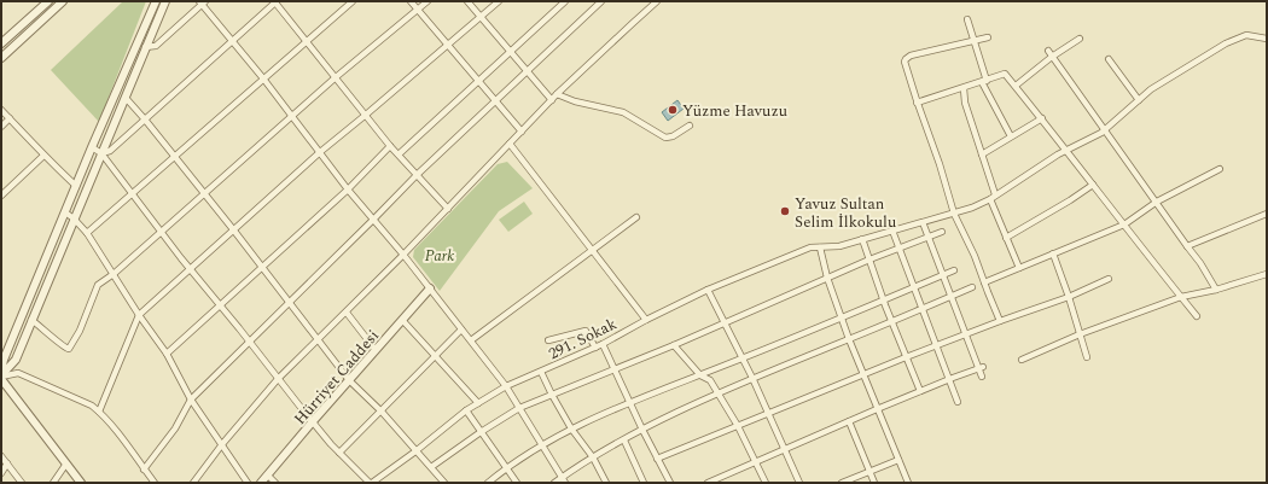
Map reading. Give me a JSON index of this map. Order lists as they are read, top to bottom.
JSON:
{
  "streets": {
    "street": ["291. Sokak", "Hürriyet Caddesi"]
  },
  "parks": ["Park"],
  "places": ["Yüzme Havuzu", "Yavuz Sultan Selim İlkokulu"]
}
